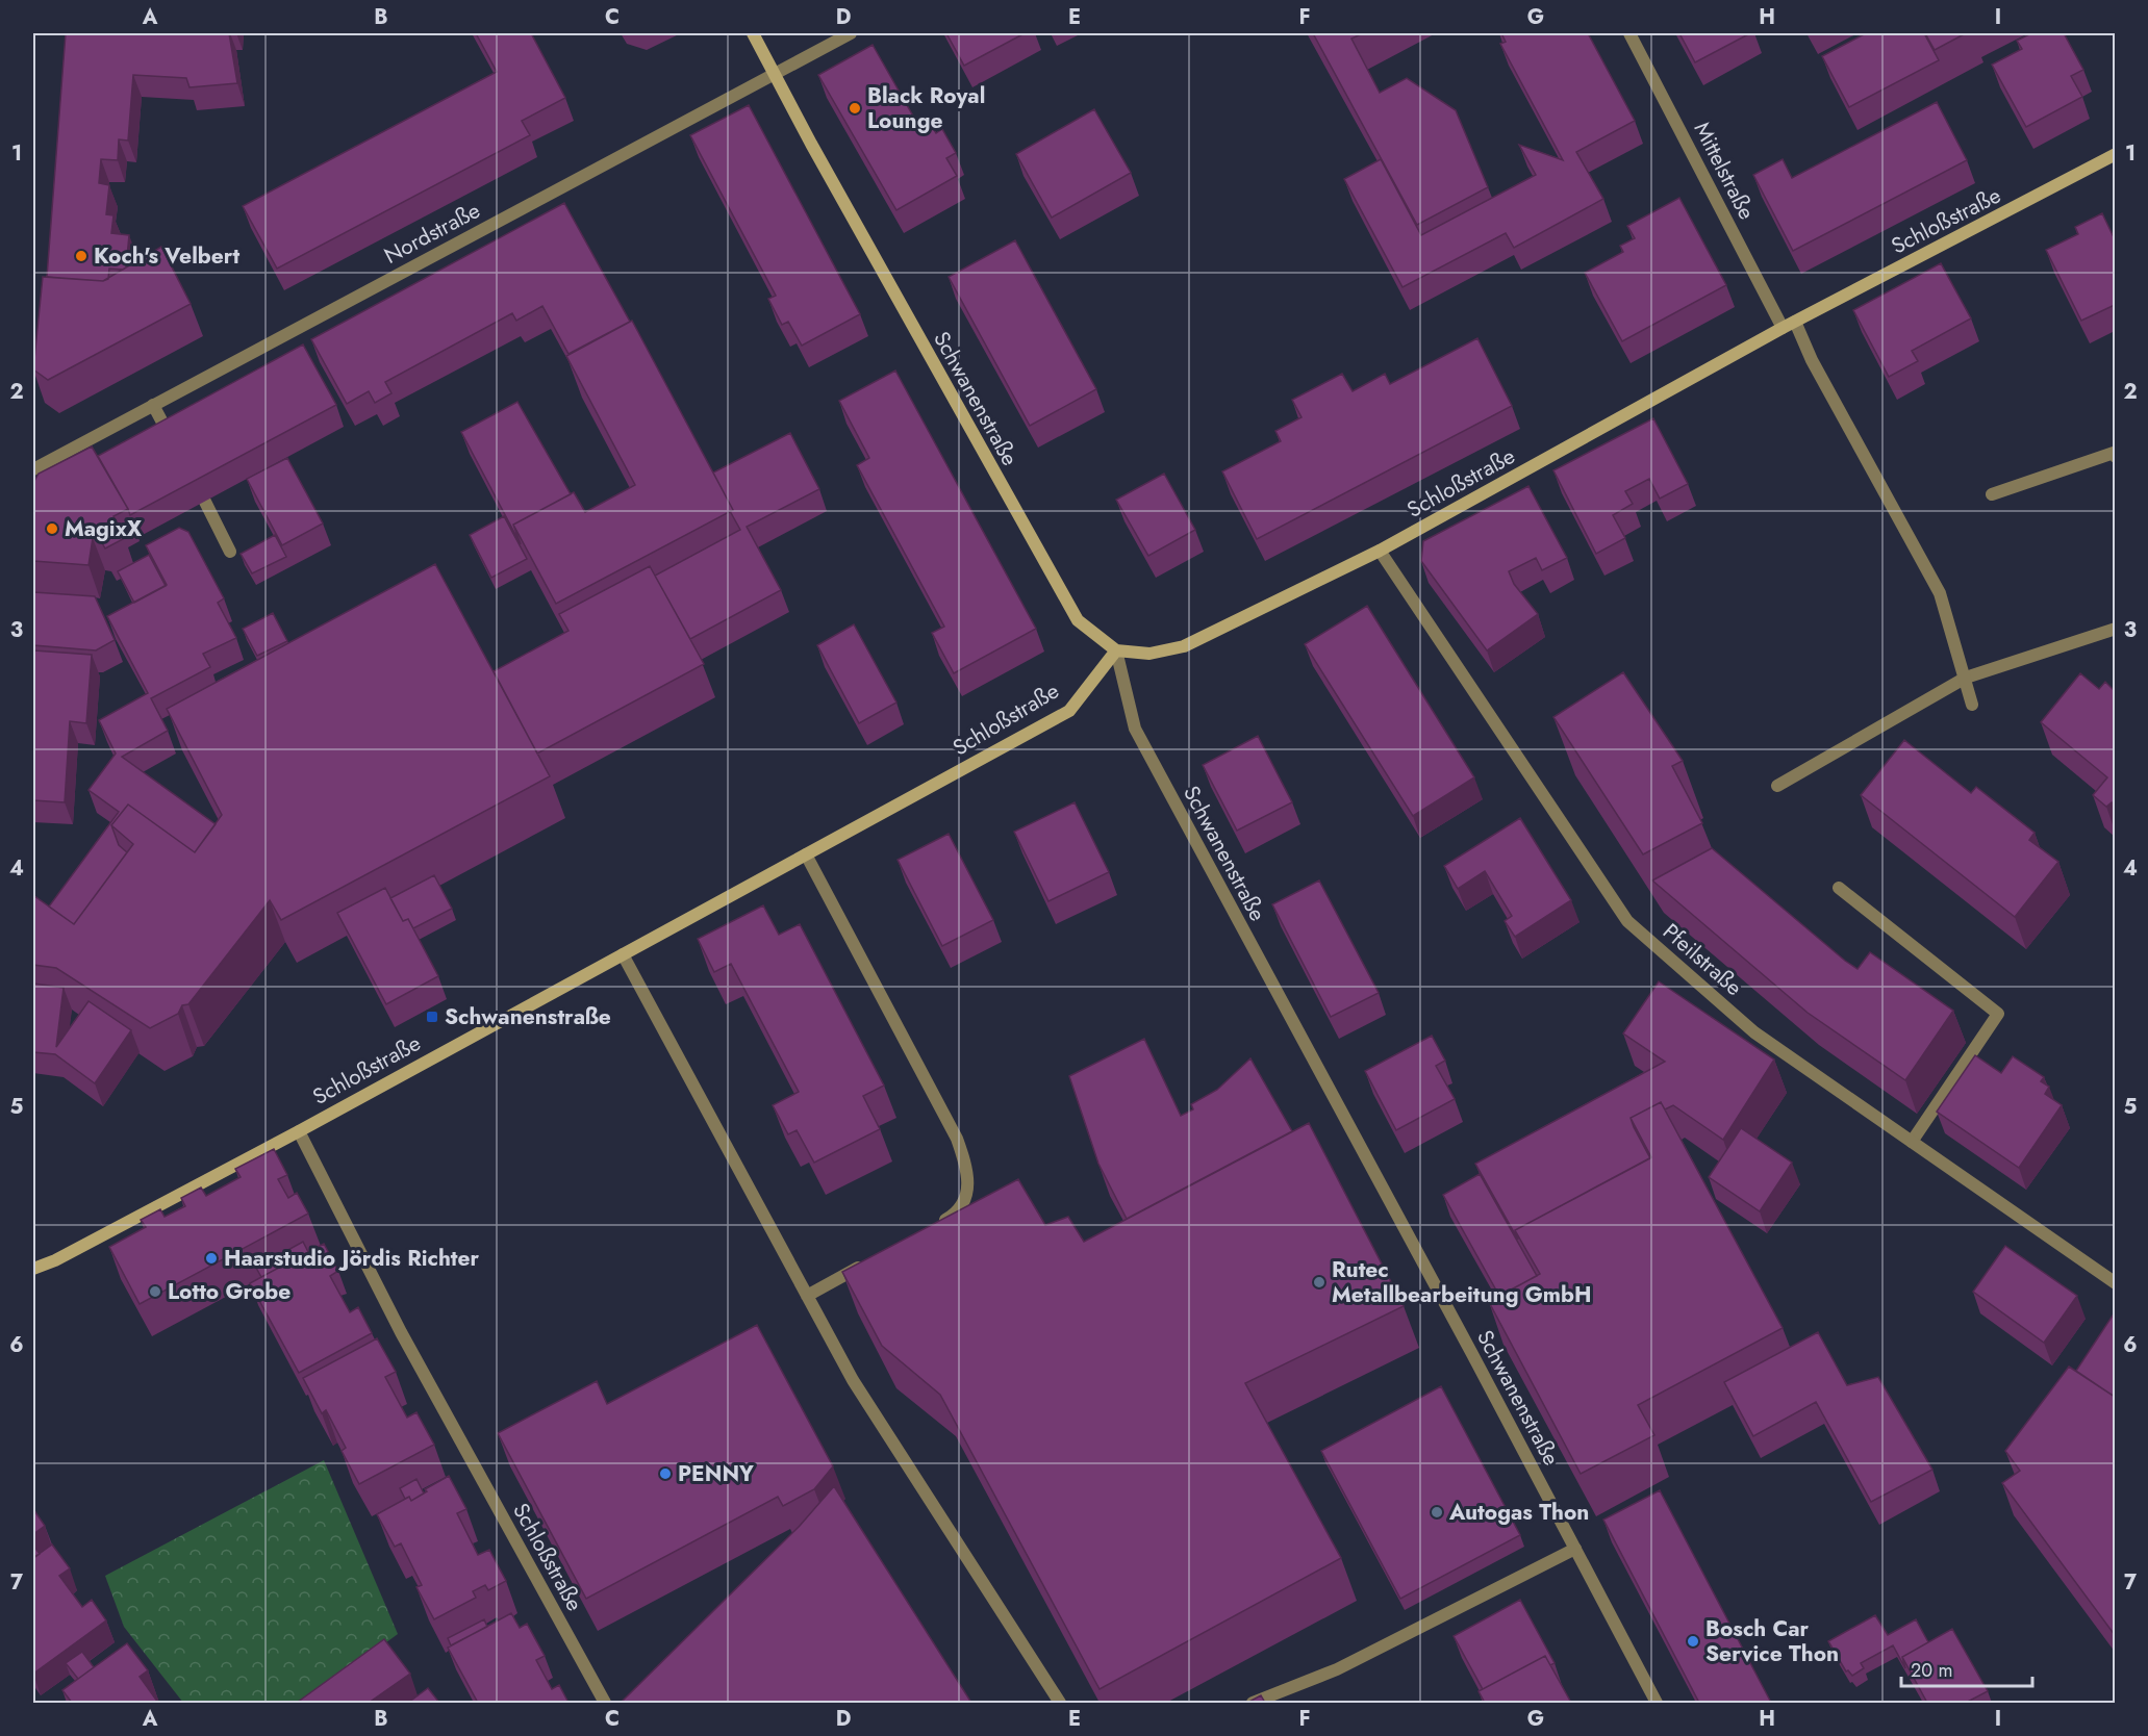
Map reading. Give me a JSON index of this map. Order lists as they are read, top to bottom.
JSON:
{
  "streets": {
    "main road": ["Schloßstraße", "Schwanenstraße"],
    "street": ["Mittelstraße", "Nordstraße", "Pfeilstraße"]
  },
  "crossings": [
    ["Mittelstraße", "Schloßstraße"],
    ["Schloßstraße", "Schwanenstraße"],
    ["Schloßstraße", "Pfeilstraße"],
    ["Nordstraße", "Schwanenstraße"]
  ],
  "places": {
    "other": [
      "Black Royal Lounge",
      "Koch's Velbert",
      "MagixX",
      "Haarstudio Jördis Richter",
      "Rutec Metallbearbeitung GmbH",
      "Lotto Grobe",
      "PENNY",
      "Autogas Thon",
      "Bosch Car Service Thon"
    ],
    "transit": ["Schwanenstraße"]
  },
  "scale_bar": "20 m",
  "grid": {
    "columns": [
      "A",
      "B",
      "C",
      "D",
      "E",
      "F",
      "G",
      "H",
      "I"
    ],
    "rows": [
      "1",
      "2",
      "3",
      "4",
      "5",
      "6",
      "7"
    ]
  }
}
